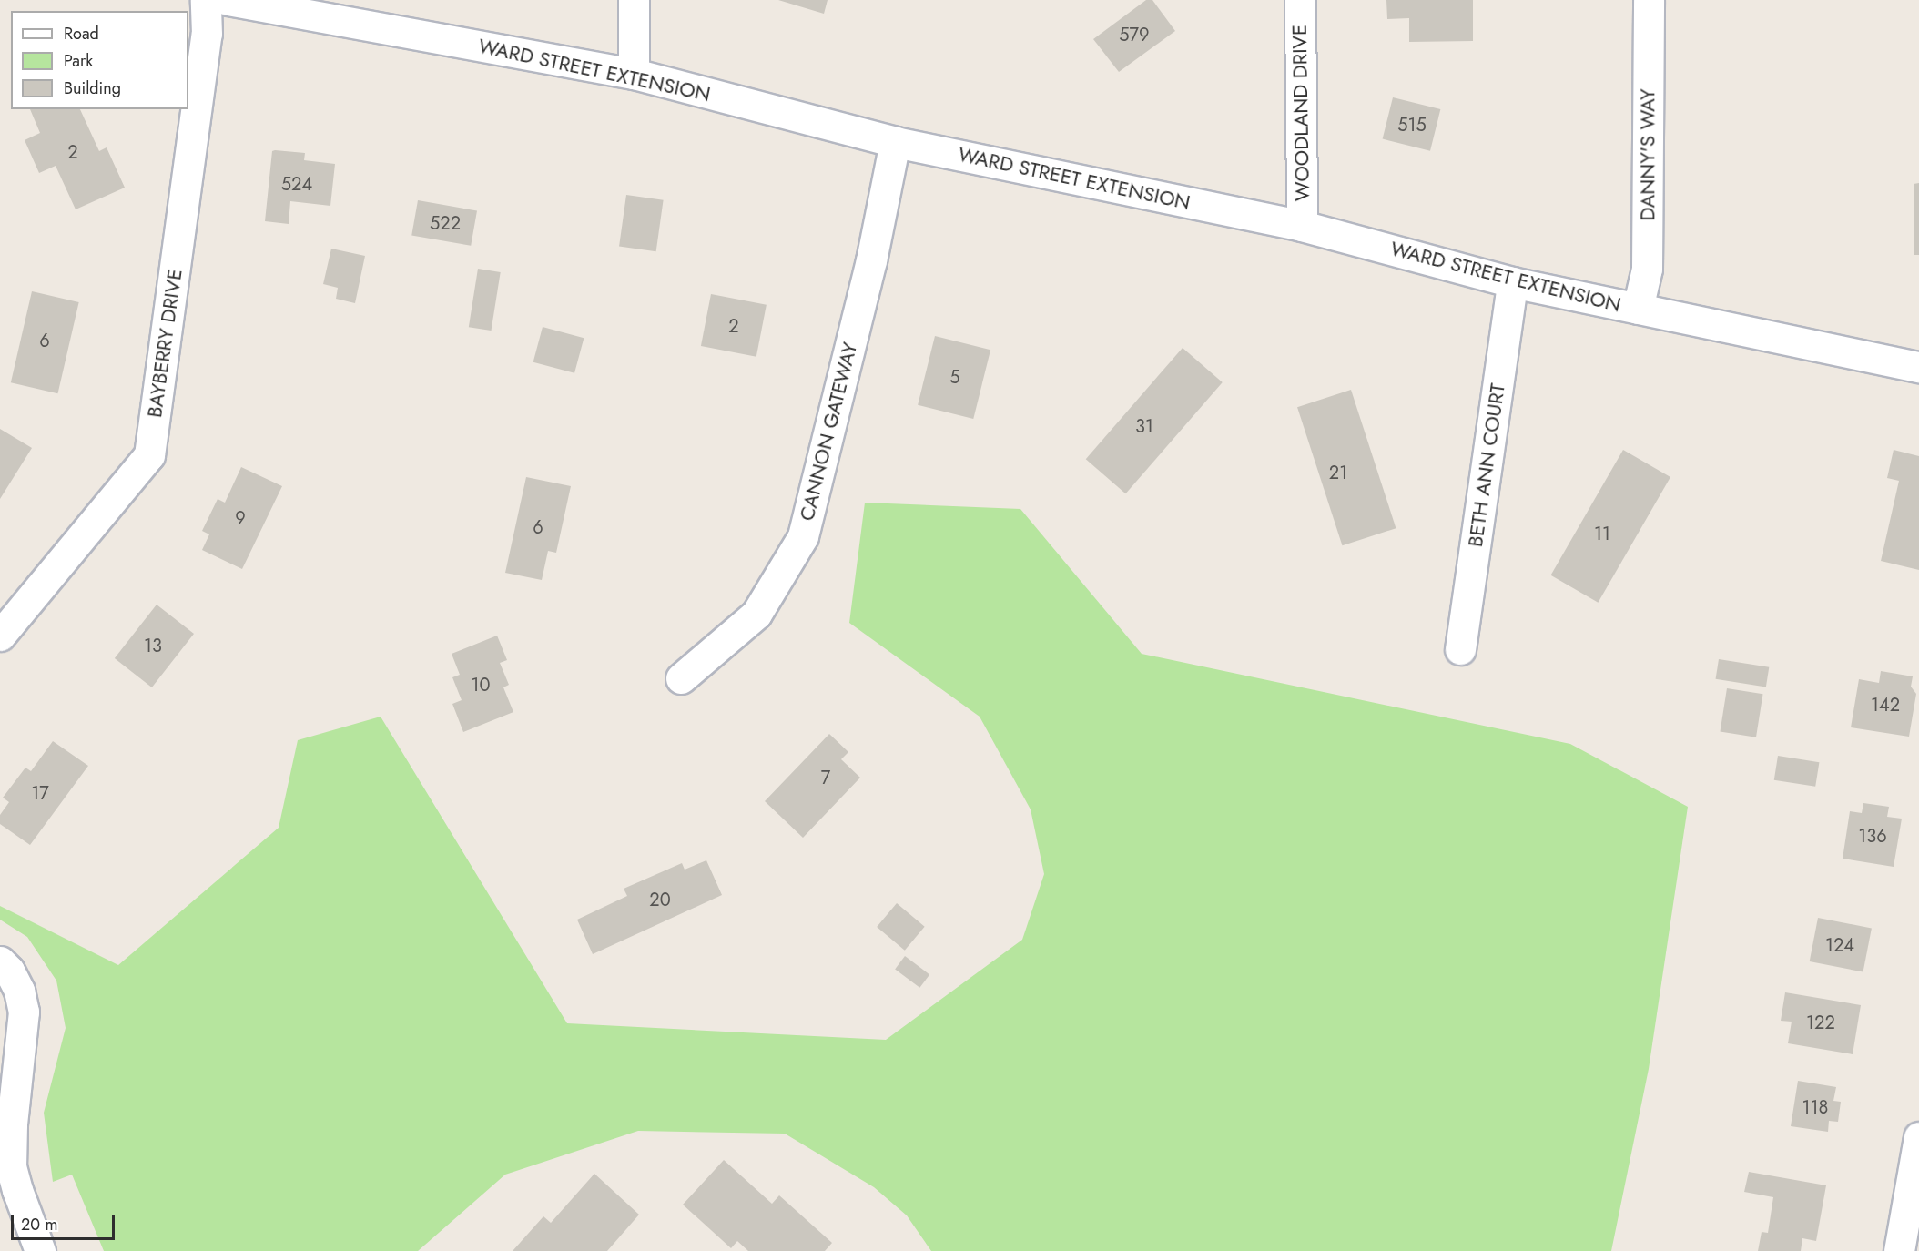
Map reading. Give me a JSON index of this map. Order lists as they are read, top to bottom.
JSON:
{
  "streets": {
    "street": [
      "WARD STREET EXTENSION",
      "WOODLAND DRIVE",
      "DANNY'S WAY",
      "BAYBERRY DRIVE",
      "CANNON GATEWAY",
      "BETH ANN COURT"
    ]
  },
  "crossings": [
    ["WARD STREET EXTENSION", "WOODLAND DRIVE"],
    ["WARD STREET EXTENSION", "DANNY'S WAY"],
    ["WARD STREET EXTENSION", "CANNON GATEWAY"],
    ["WARD STREET EXTENSION", "BETH ANN COURT"]
  ],
  "house_numbers": [
    "579",
    "515",
    "2",
    "524",
    "522",
    "2",
    "6",
    "5",
    "31",
    "21",
    "9",
    "6",
    "11",
    "13",
    "10",
    "142",
    "7",
    "17",
    "136",
    "20",
    "124",
    "122",
    "118"
  ],
  "legend": ["Road", "Park", "Building"],
  "scale_bar": "20 m"
}
